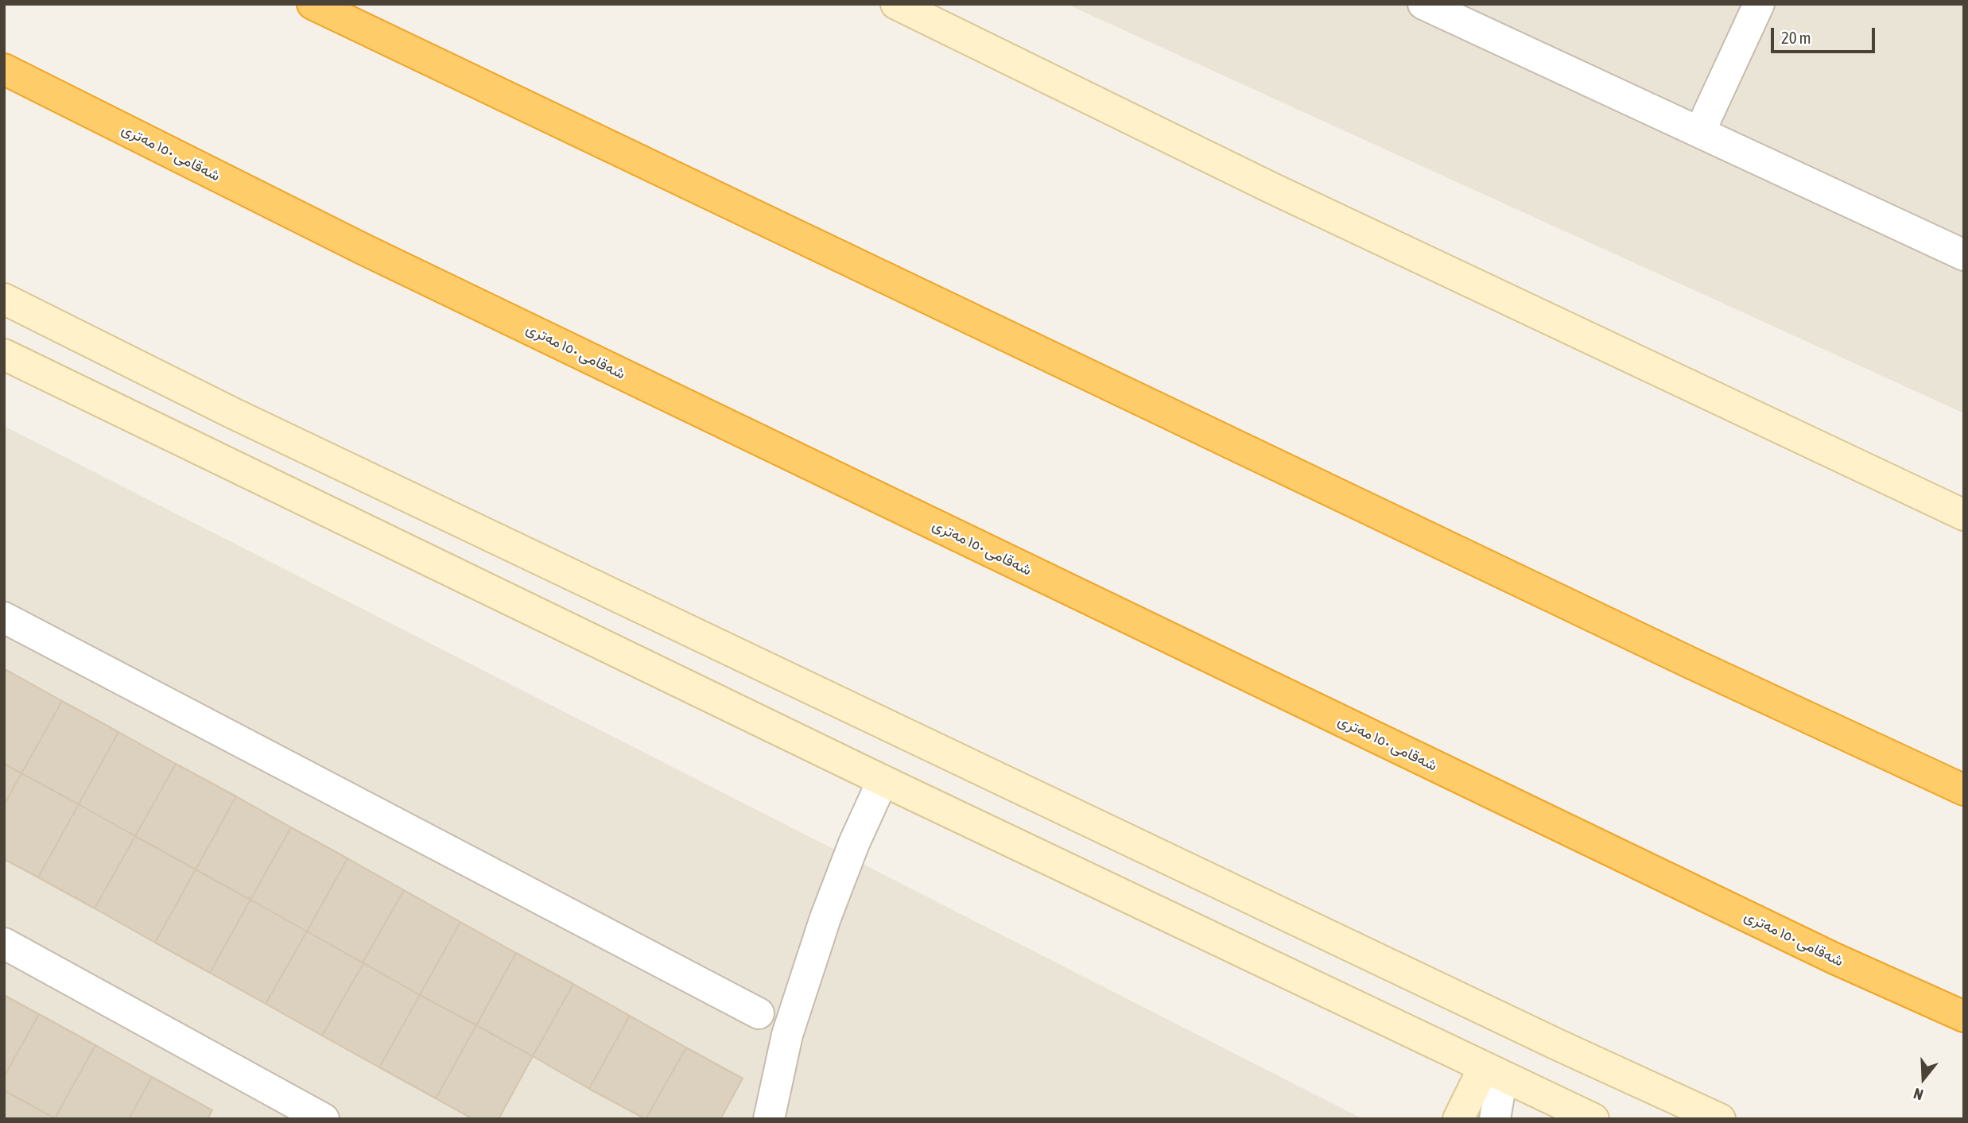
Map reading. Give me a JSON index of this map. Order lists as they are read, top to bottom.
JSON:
{
  "streets": {
    "highway": ["شەقامی ١٥٠ مەتری"]
  },
  "scale_bar": "20 m",
  "north": "bottom"
}
